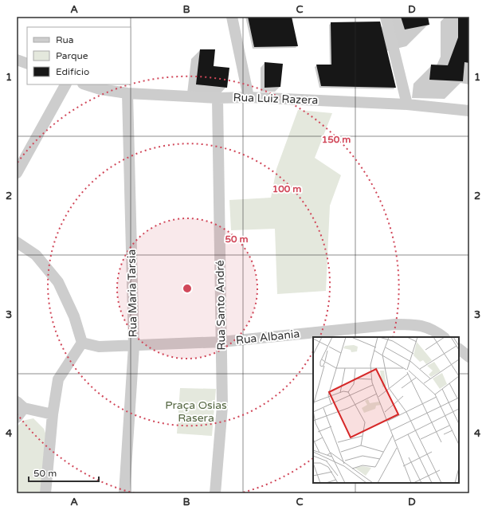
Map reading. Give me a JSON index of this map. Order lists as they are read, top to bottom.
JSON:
{
  "streets": {
    "street": [
      "Rua Luiz Razera",
      "Rua Maria Tarsia",
      "Rua Santo André",
      "Rua Albania"
    ]
  },
  "crossings": [
    ["Rua Luiz Razera", "Rua Maria Tarsia"],
    ["Rua Luiz Razera", "Rua Santo André"],
    ["Rua Maria Tarsia", "Rua Albania"],
    ["Rua Santo André", "Rua Albania"]
  ],
  "parks": ["Praça Osias Rasera"],
  "legend": ["Rua", "Parque", "Edifício"],
  "scale_bar": "50 m",
  "grid": {
    "columns": [
      "A",
      "B",
      "C",
      "D"
    ],
    "rows": [
      "1",
      "2",
      "3",
      "4"
    ]
  },
  "rings": ["150 m", "100 m", "50 m"]
}
